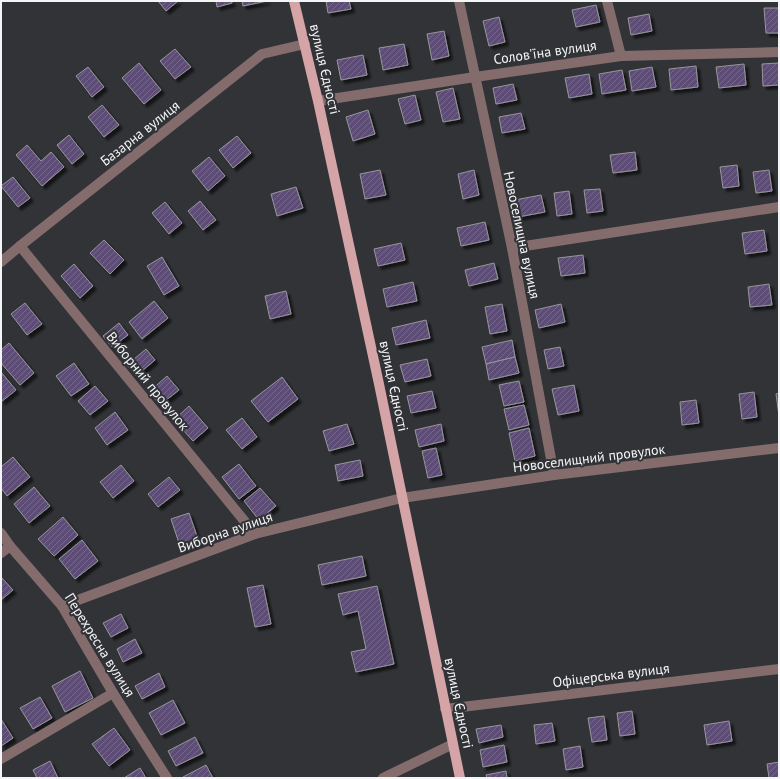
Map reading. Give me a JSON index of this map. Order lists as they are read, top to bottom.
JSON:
{
  "streets": {
    "main road": ["вулиця Єдності"],
    "street": [
      "Солов'їна вулиця",
      "Базарна вулиця",
      "Новоселищна вулиця",
      "Виборний провулок",
      "Новоселищний провулок",
      "Виборна вулиця",
      "Перехресна вулиця",
      "Офіцерська вулиця"
    ]
  },
  "crossings": [
    ["Солов'їна вулиця", "вулиця Єдності"],
    ["Солов'їна вулиця", "Новоселищна вулиця"],
    ["вулиця Єдності", "Базарна вулиця"],
    ["вулиця Єдності", "Новоселищний провулок"],
    ["вулиця Єдності", "Виборна вулиця"],
    ["вулиця Єдності", "Офіцерська вулиця"],
    ["Базарна вулиця", "Виборний провулок"],
    ["Новоселищна вулиця", "Новоселищний провулок"],
    ["Виборний провулок", "Виборна вулиця"],
    ["Новоселищний провулок", "Виборна вулиця"],
    ["Виборна вулиця", "Перехресна вулиця"]
  ]
}
